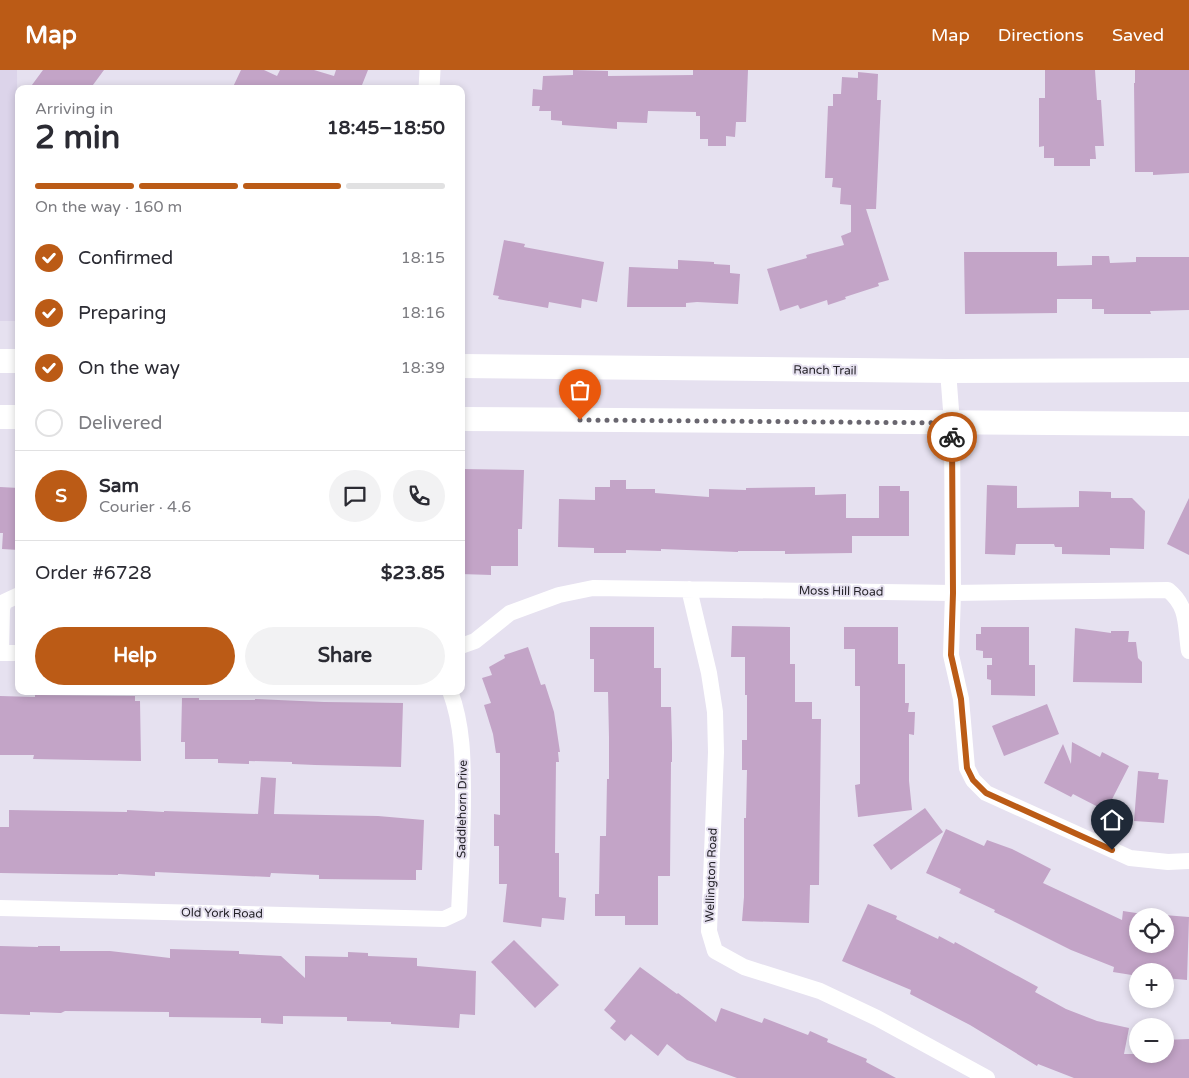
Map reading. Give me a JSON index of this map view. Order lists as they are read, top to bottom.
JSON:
{
  "streets": {
    "main road": ["Ranch Trail"],
    "street": [
      "Moss Hill Road",
      "Saddlehorn Drive",
      "Wellington Road",
      "Old York Road"
    ]
  },
  "crossings": [
    ["Moss Hill Road", "Wellington Road"],
    ["Saddlehorn Drive", "Old York Road"]
  ],
  "page": {
    "header": "Map",
    "nav": ["Map", "Directions", "Saved"],
    "heading": ["2 min", "Arriving in", "18:45–18:50"],
    "panel": [
      "Sam",
      "Courier · 4.6",
      "Order #6728",
      "$23.85"
    ],
    "bar": "On the way · 160 m",
    "list": [
      ["Confirmed", "18:15"],
      ["Preparing", "18:16"],
      ["On the way", "18:39"],
      "Delivered"
    ],
    "round": "S",
    "buttons": ["Help", "Share"],
    "map_buttons": ["+", "−"]
  }
}
